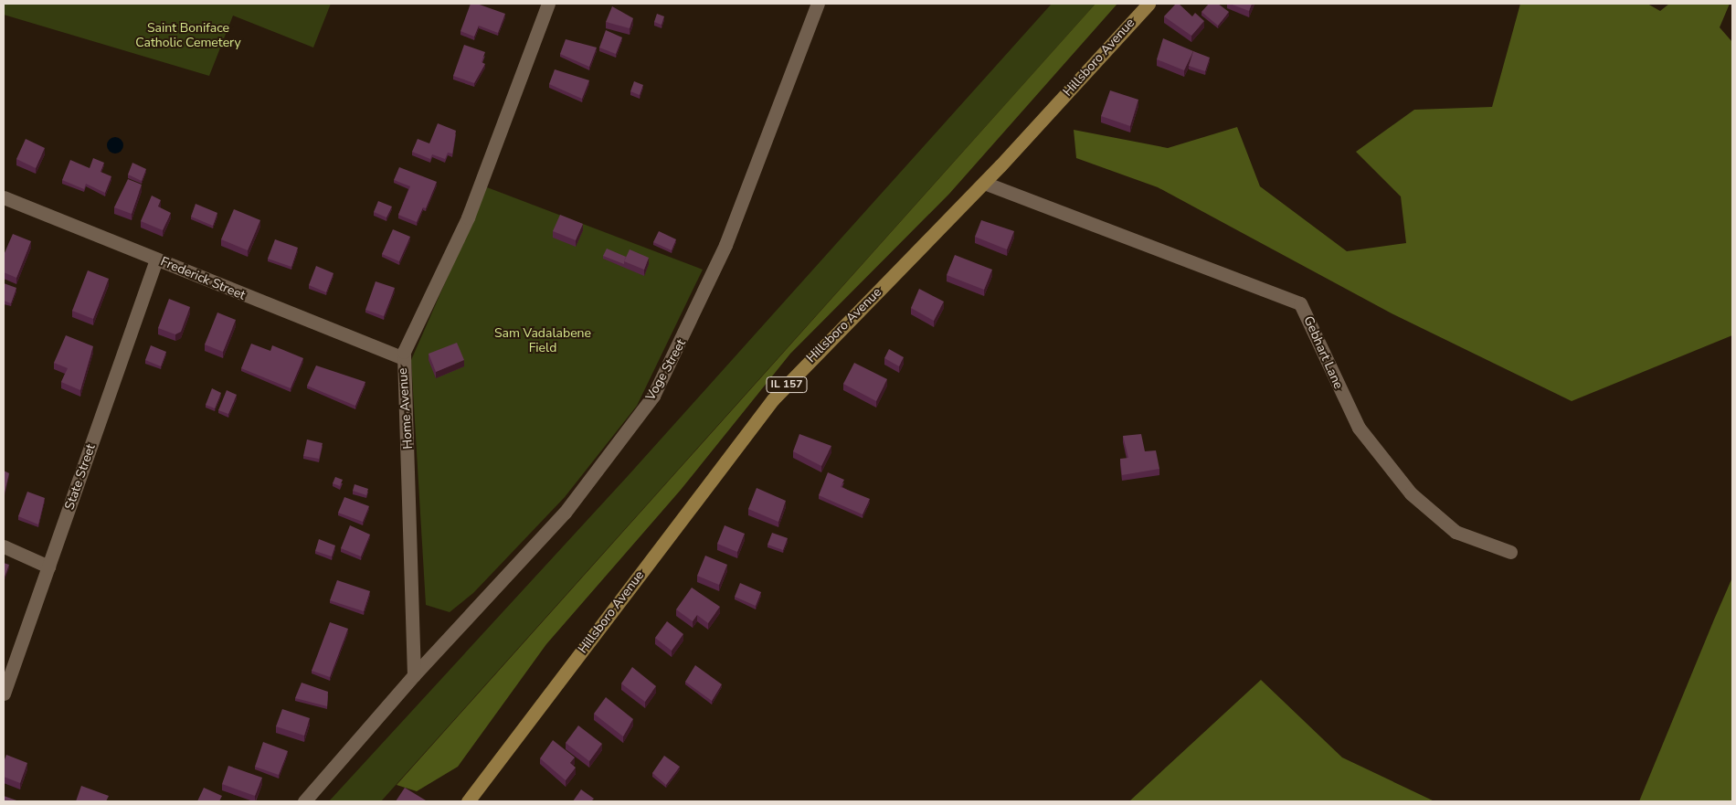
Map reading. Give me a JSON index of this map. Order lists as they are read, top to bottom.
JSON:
{
  "streets": {
    "main road": ["Hillsboro Avenue", "IL 157"],
    "street": [
      "Frederick Street",
      "Gebhart Lane",
      "Voge Street",
      "Home Avenue",
      "State Street"
    ]
  },
  "crossings": [
    ["Hillsboro Avenue", "Gebhart Lane"],
    ["Frederick Street", "Home Avenue"],
    ["Frederick Street", "State Street"],
    ["Voge Street", "Home Avenue"]
  ],
  "parks": ["Saint Boniface Catholic Cemetery", "Sam Vadalabene Field"]
}
